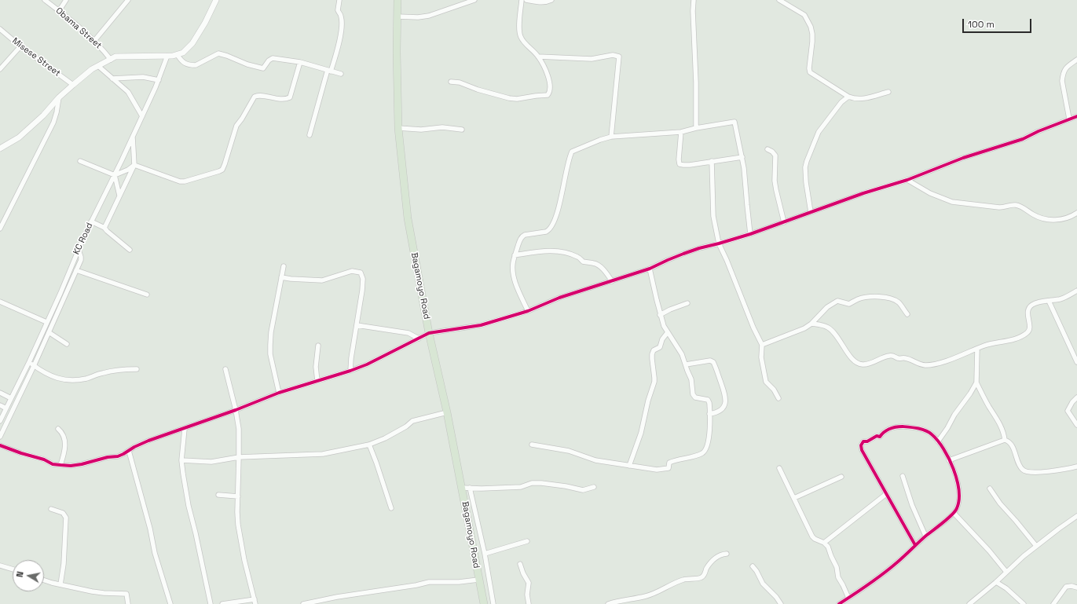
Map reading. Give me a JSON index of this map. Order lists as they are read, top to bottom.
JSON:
{
  "streets": {
    "highway": ["Bagamoyo Road"],
    "street": ["Obama Street", "Misese Street", "KC Road"]
  },
  "scale_bar": "100 m",
  "north": "left"
}
